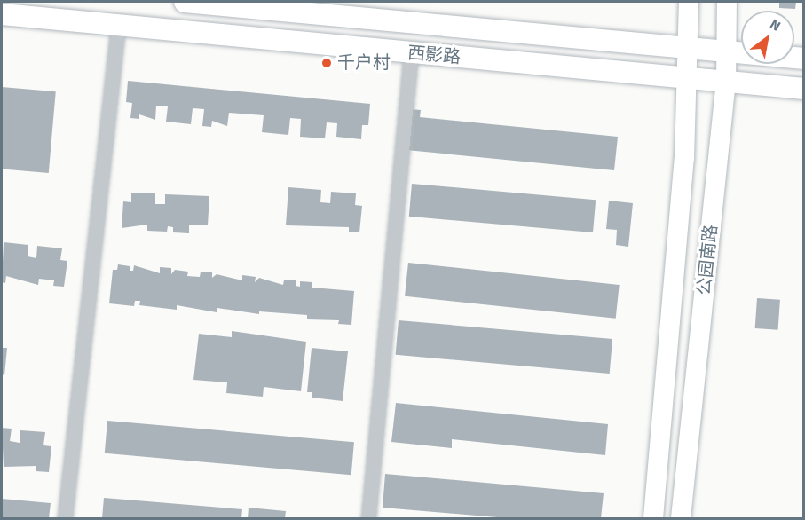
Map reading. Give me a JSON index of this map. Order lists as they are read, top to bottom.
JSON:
{
  "streets": {
    "main road": ["西影路", "公园南路"]
  },
  "crossings": [
    ["西影路", "公园南路"]
  ],
  "places": ["千户村"],
  "north": "top right"
}
